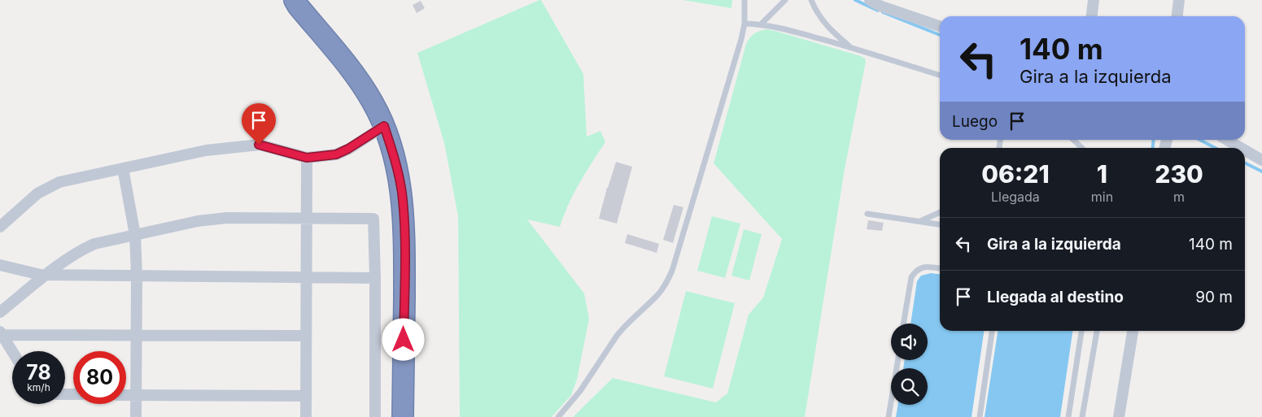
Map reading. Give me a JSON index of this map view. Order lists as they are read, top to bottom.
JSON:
{
  "page": {
    "turn": ["140 m", "Gira a la izquierda"],
    "then": "Luego",
    "eta": [
      "06:21",
      "Llegada",
      "1",
      "min",
      "230",
      "m"
    ],
    "list": [
      {
        "name": "Gira a la izquierda",
        "value": "140 m"
      },
      {
        "name": "Llegada al destino",
        "value": "90 m"
      }
    ],
    "speed": "78 km/h",
    "limit": "80"
  }
}
